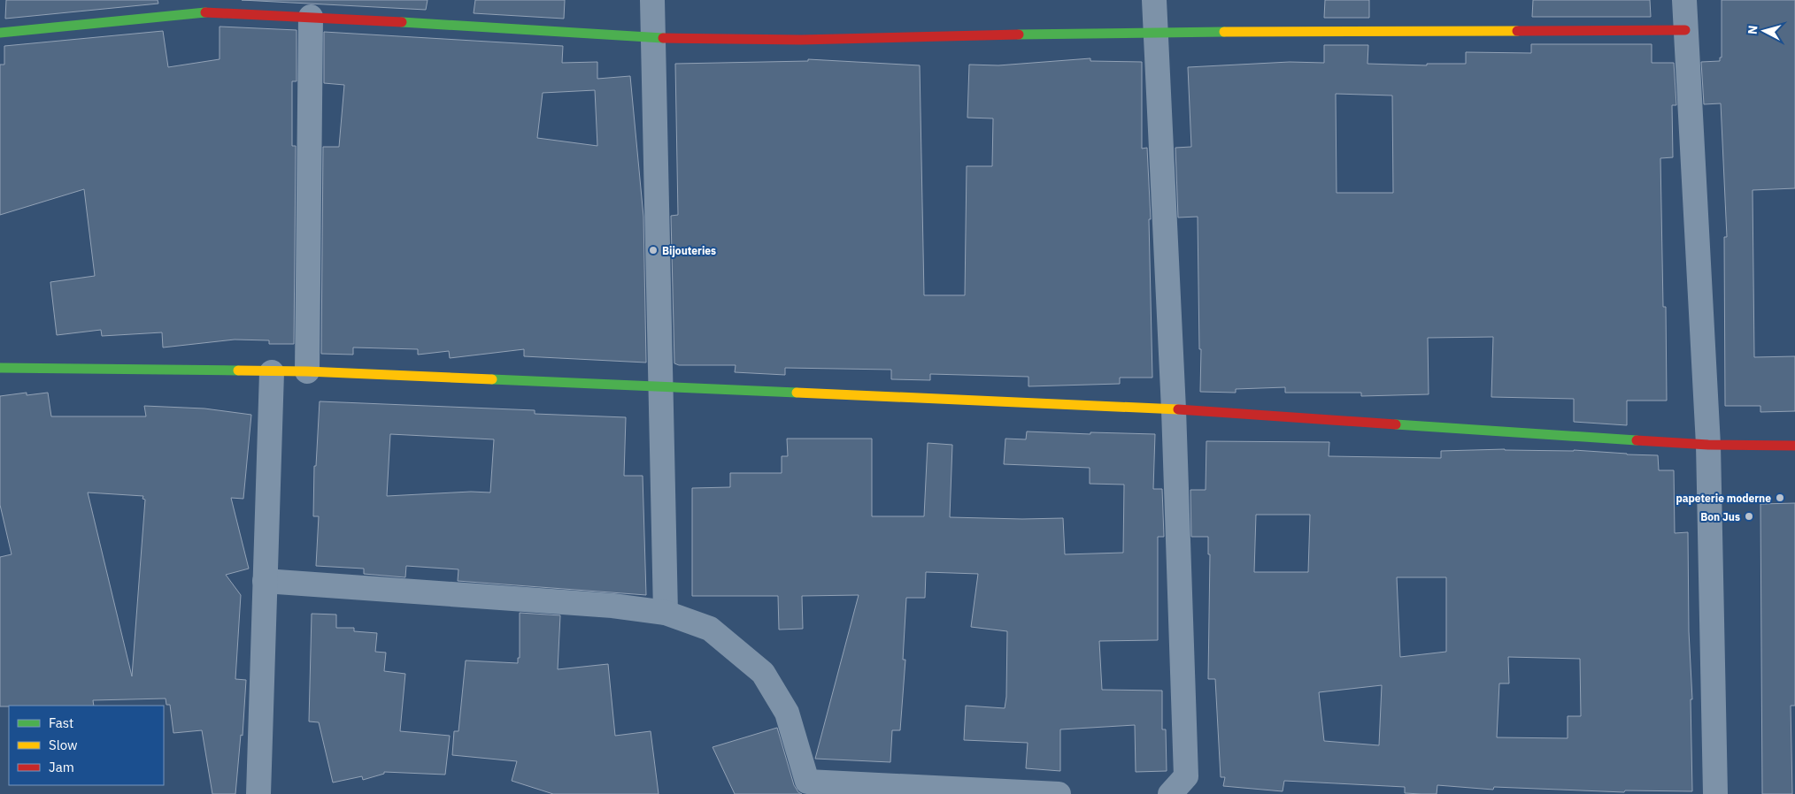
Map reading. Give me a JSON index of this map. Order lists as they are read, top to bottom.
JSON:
{
  "places": ["Bijouteries", "papeterie moderne", "Bon Jus"],
  "legend": ["Fast", "Slow", "Jam"],
  "north": "left"
}
